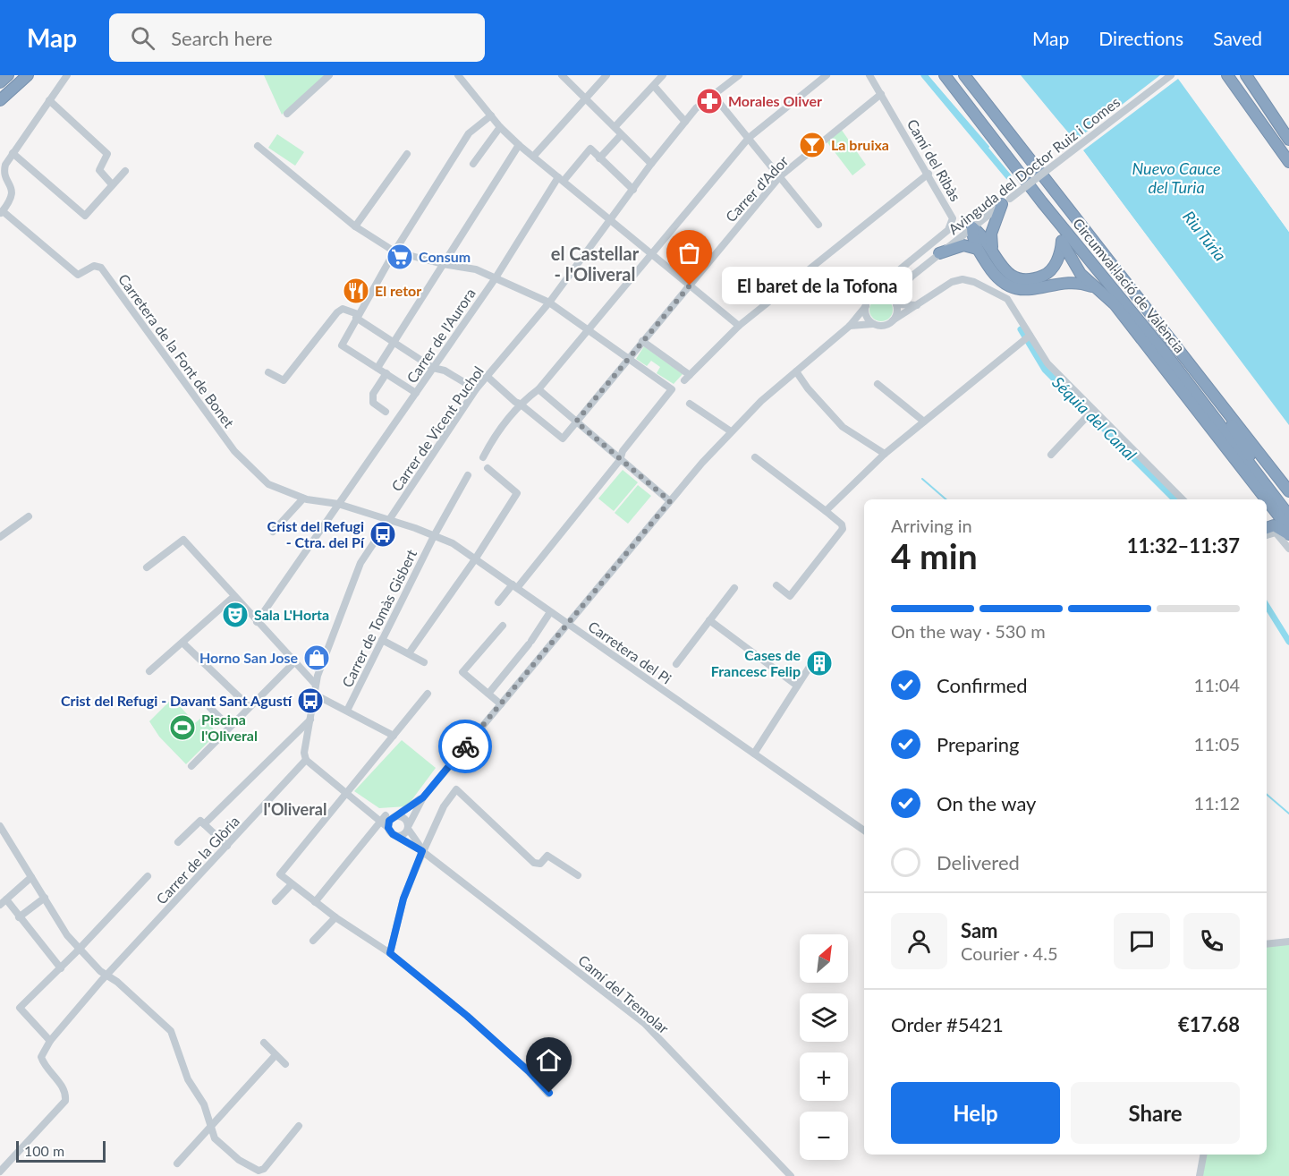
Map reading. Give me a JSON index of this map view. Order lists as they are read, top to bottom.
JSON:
{
  "streets": {
    "highway": ["Circumval·lació de València"],
    "street": [
      "Camí del Ribàs",
      "Avinguda del Doctor Ruiz i Comes",
      "Carrer d'Ador",
      "Carrer de l'Aurora",
      "Carretera de la Font de Bonet",
      "Carrer de Vicent Puchol",
      "Carrer de Tomàs Gisbert",
      "Carretera del Pi",
      "Carrer de la Glòria",
      "Camí del Tremolar"
    ]
  },
  "crossings": [
    ["Camí del Ribàs", "Avinguda del Doctor Ruiz i Comes"],
    ["Camí del Ribàs", "Carrer d'Ador"],
    ["Carrer de l'Aurora", "Carretera de la Font de Bonet"],
    ["Carrer de l'Aurora", "Carretera del Pi"],
    ["Carretera de la Font de Bonet", "Carretera del Pi"],
    ["Carrer de Vicent Puchol", "Carretera del Pi"],
    ["Carrer de Tomàs Gisbert", "Carretera del Pi"]
  ],
  "districts": ["el Castellar - l'Oliveral", "l'Oliveral"],
  "water": ["Nuevo Cauce del Turia", "Riu Túria", "Séquia del Canal"],
  "places": {
    "pharmacy": ["Morales Oliver"],
    "bar": ["La bruixa"],
    "supermarket": ["Consum"],
    "other": ["El baret de la Tofona"],
    "restaurant": ["El retor"],
    "bus stop": ["Crist del Refugi - Ctra. del Pí", "Crist del Refugi - Davant Sant Agustí"],
    "theatre": ["Sala L'Horta"],
    "shop": ["Horno San Jose"],
    "building": ["Cases de Francesc Felip"],
    "sports": ["Piscina l'Oliveral"]
  },
  "scale_bar": "100 m",
  "north": "top right",
  "page": {
    "header": "Map",
    "search": "Search here",
    "nav": ["Map", "Directions", "Saved"],
    "bubble": "El baret de la Tofona",
    "heading": ["4 min", "Arriving in", "11:32–11:37"],
    "panel": [
      "Sam",
      "Courier · 4.5",
      "Order #5421",
      "€17.68"
    ],
    "bar": "On the way · 530 m",
    "list": [
      ["Confirmed", "11:04"],
      ["Preparing", "11:05"],
      ["On the way", "11:12"],
      "Delivered"
    ],
    "map_buttons": ["+", "−"],
    "buttons": ["Help", "Share"],
    "scale": "100 m"
  }
}
